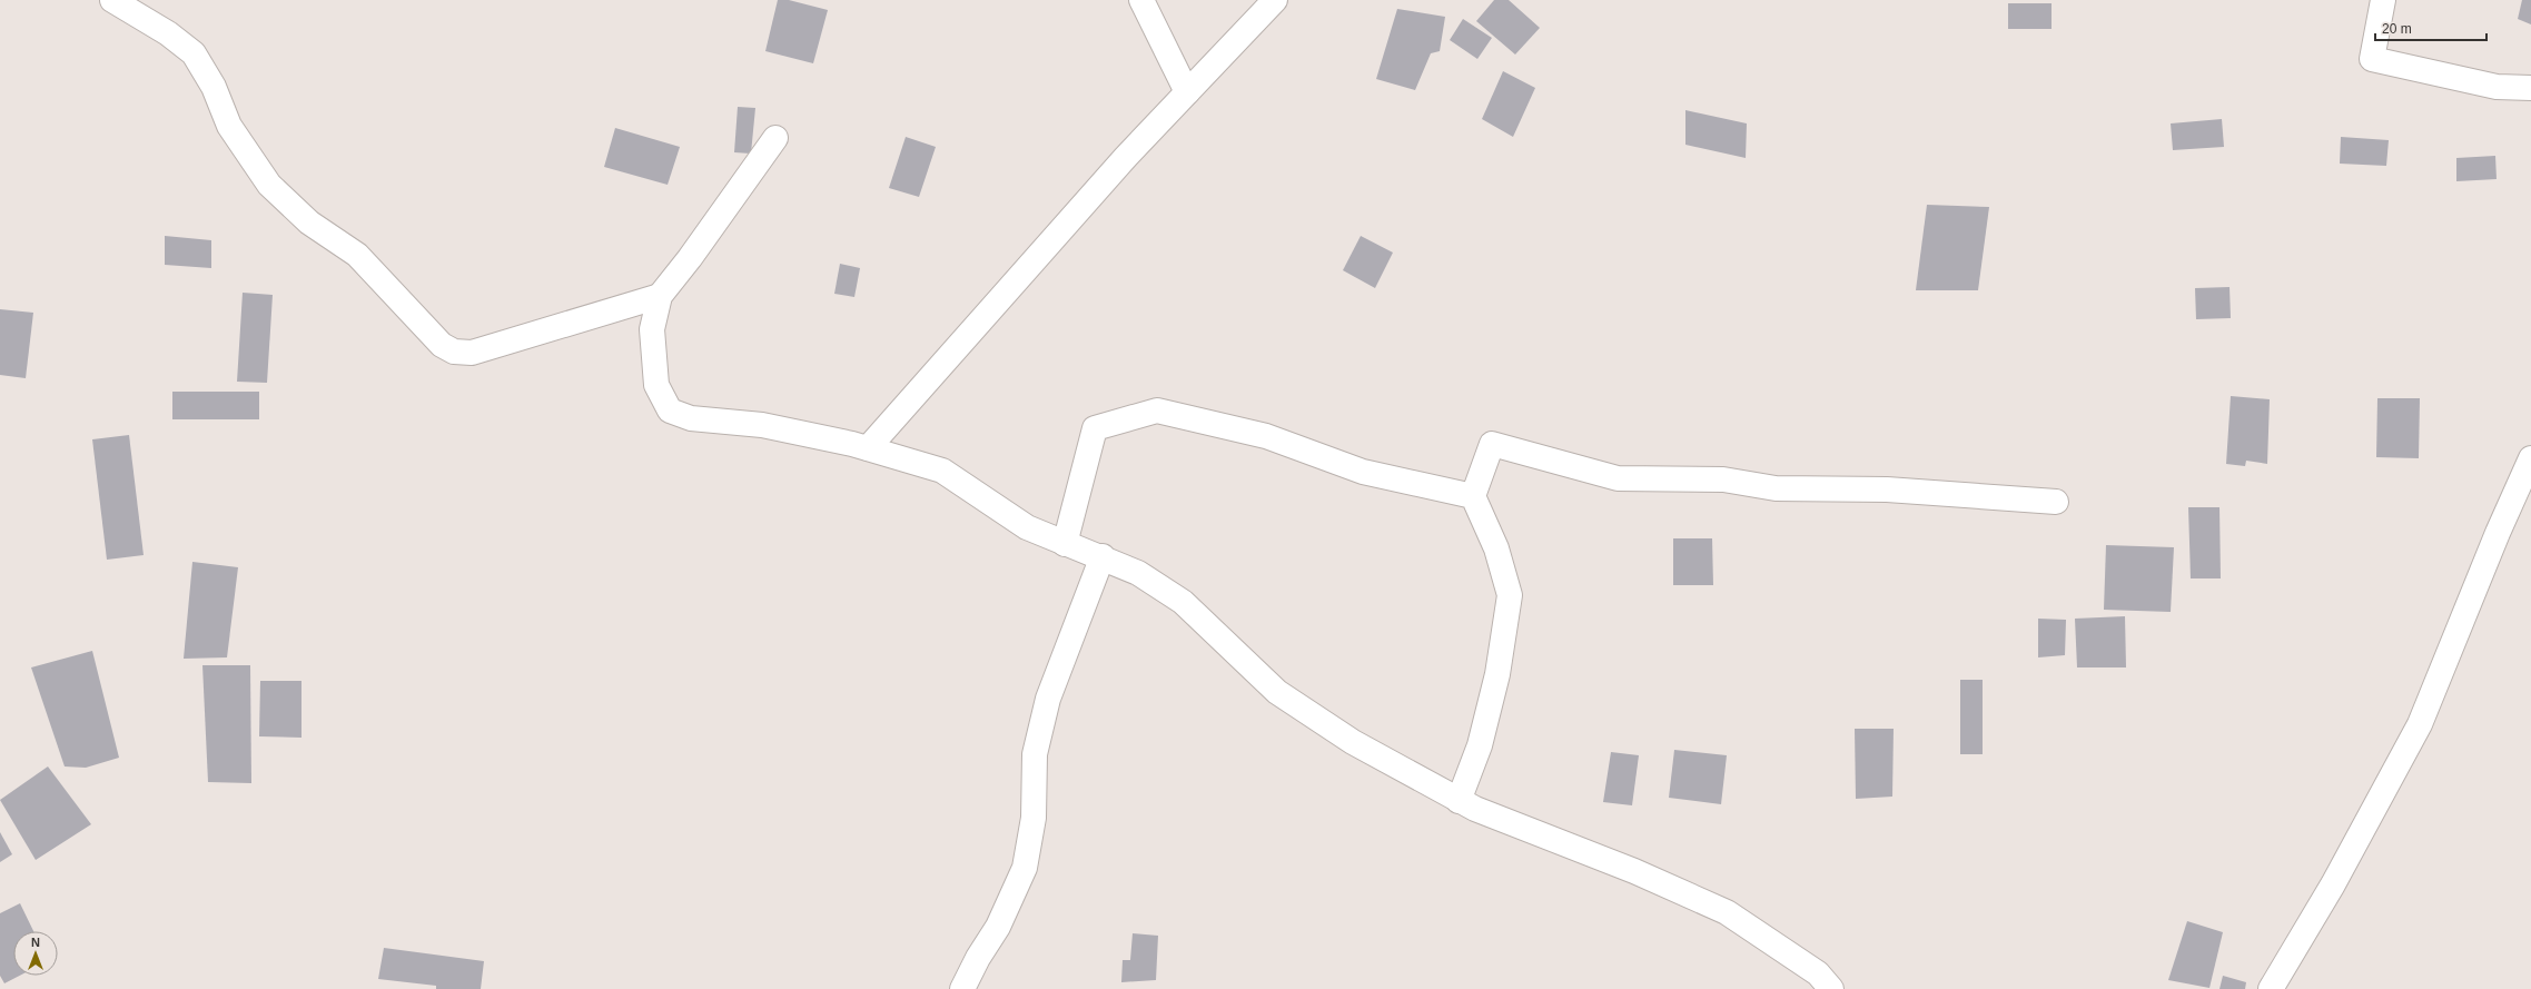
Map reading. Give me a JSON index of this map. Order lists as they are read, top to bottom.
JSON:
{
  "scale_bar": "20 m",
  "north": "top"
}
